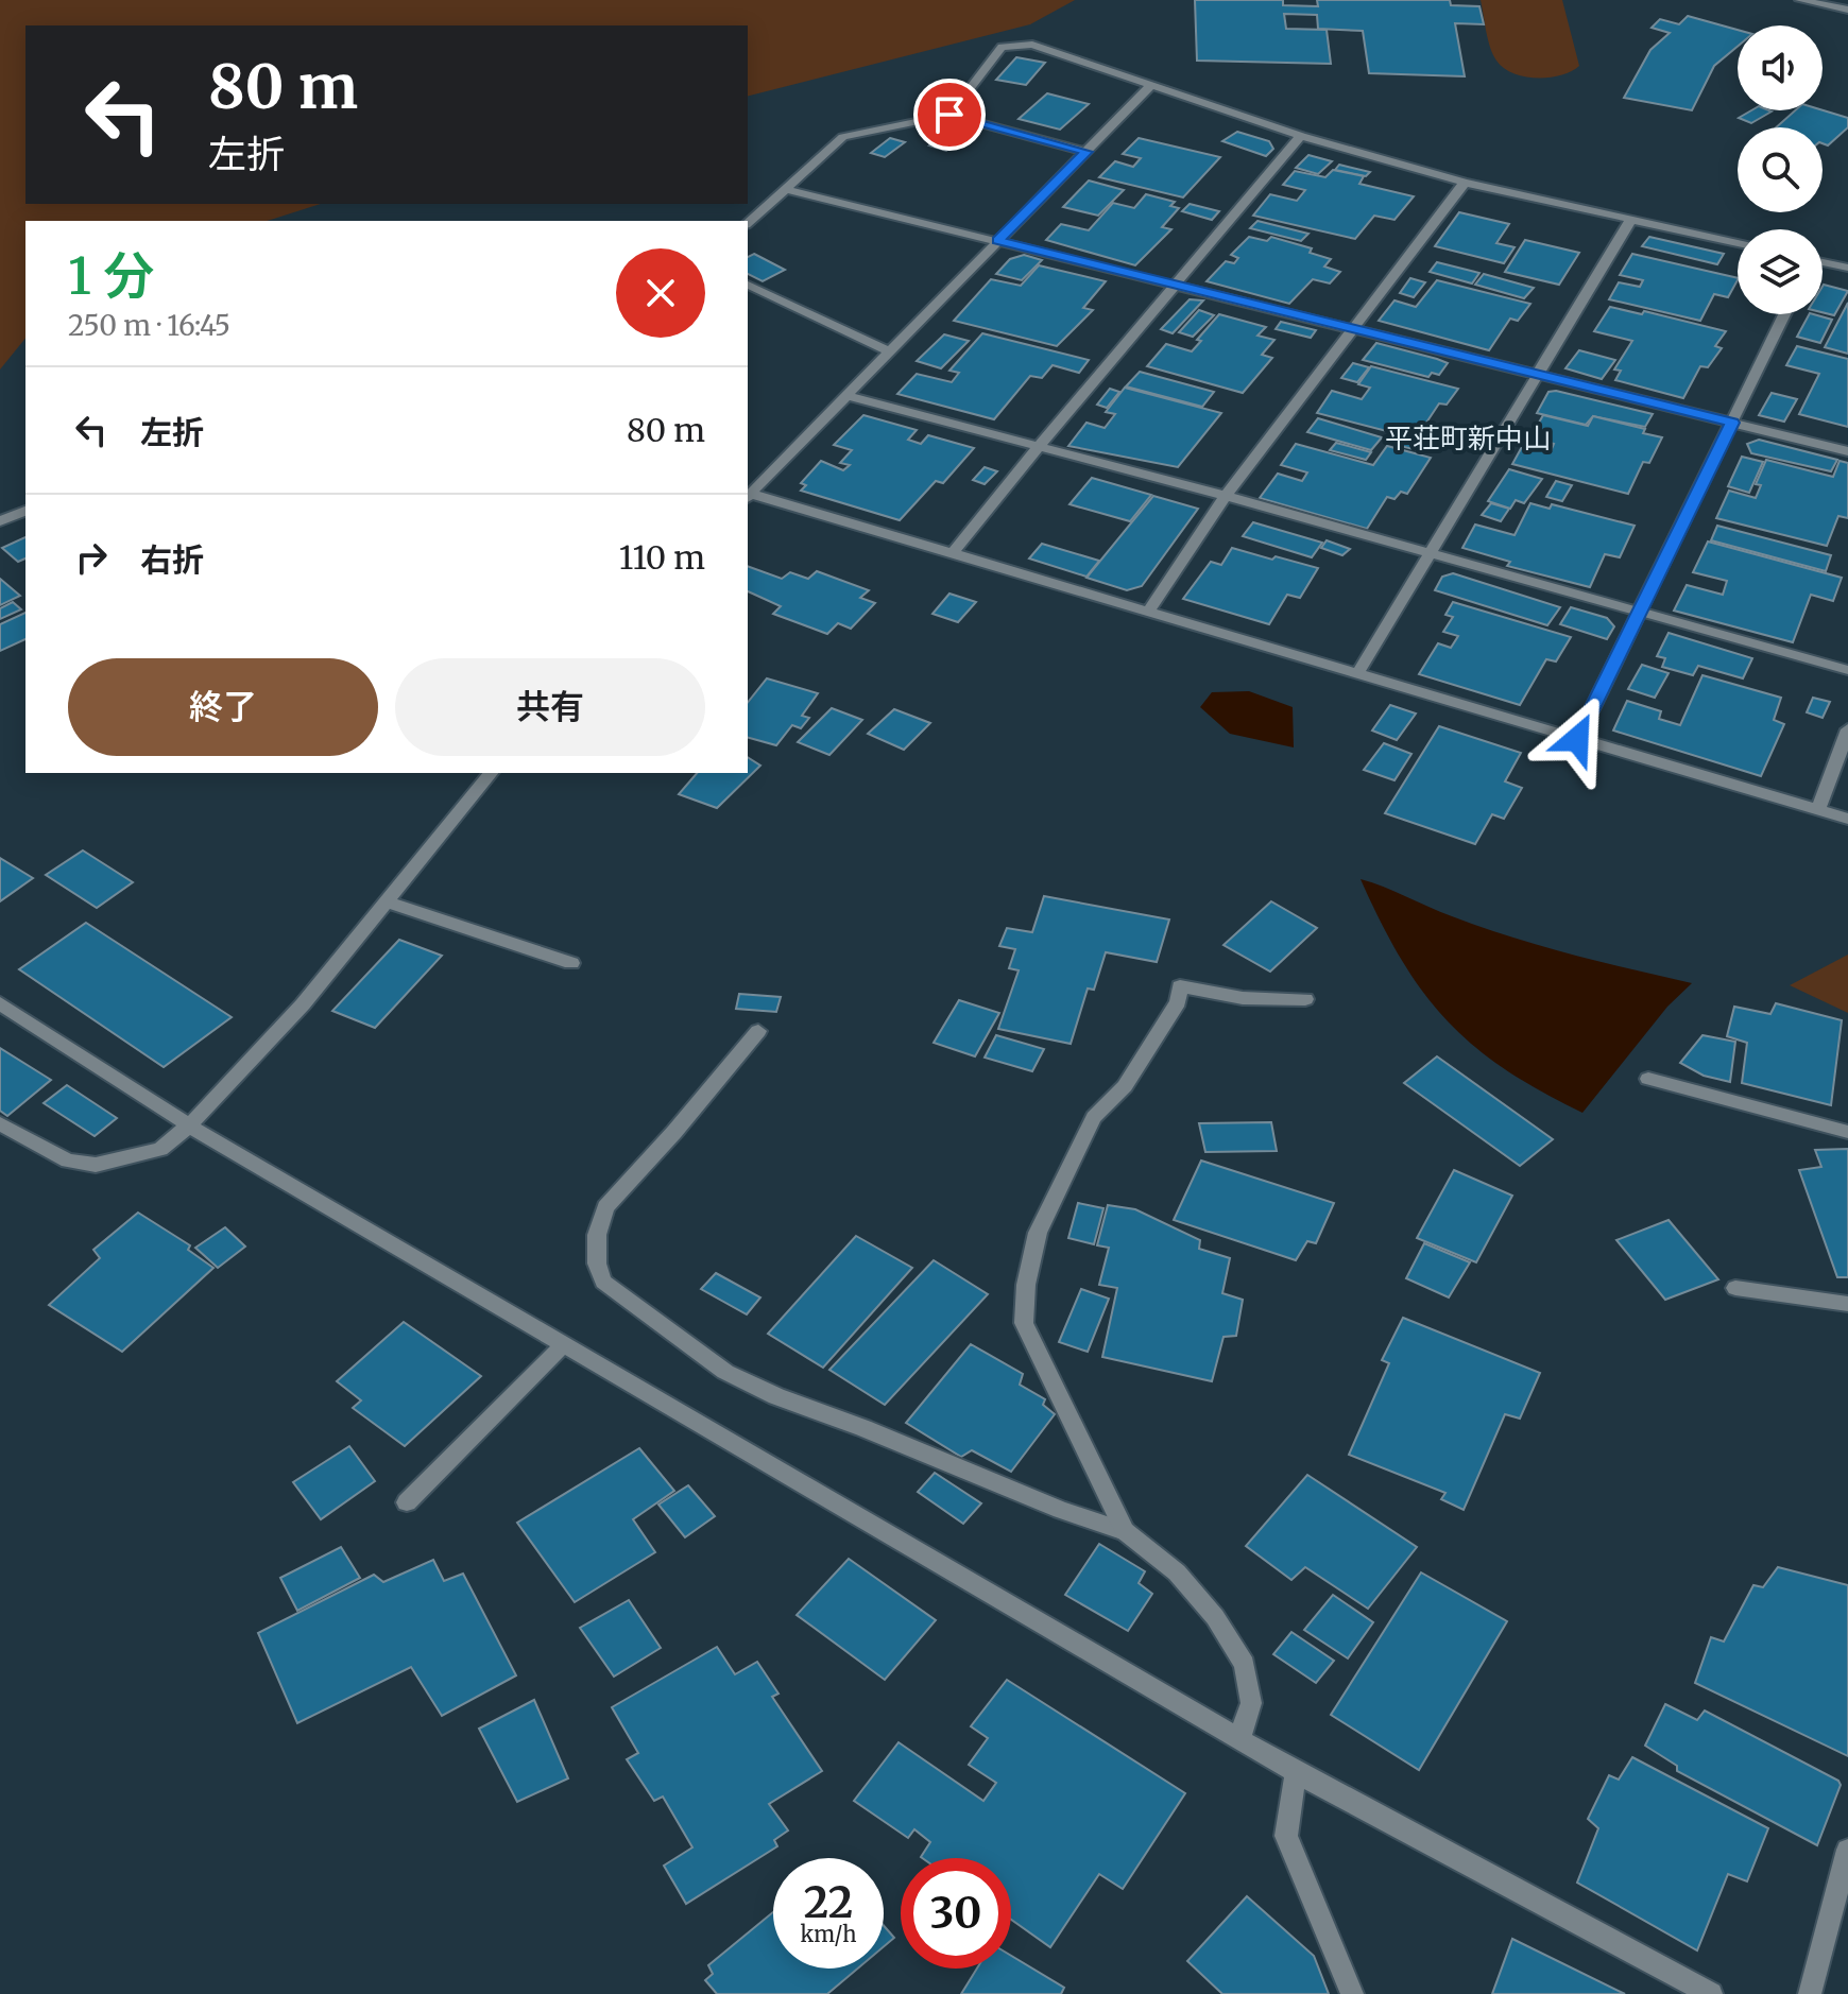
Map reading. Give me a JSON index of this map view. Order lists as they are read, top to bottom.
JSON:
{
  "districts": ["平荘町新中山"],
  "page": {
    "turn": ["80 m", "左折"],
    "heading": ["1 分", "250 m · 16:45"],
    "list": [
      {
        "name": "左折",
        "value": "80 m"
      },
      {
        "name": "右折",
        "value": "110 m"
      }
    ],
    "buttons": ["終了", "共有"],
    "speed": "22 km/h",
    "limit": "30"
  }
}
